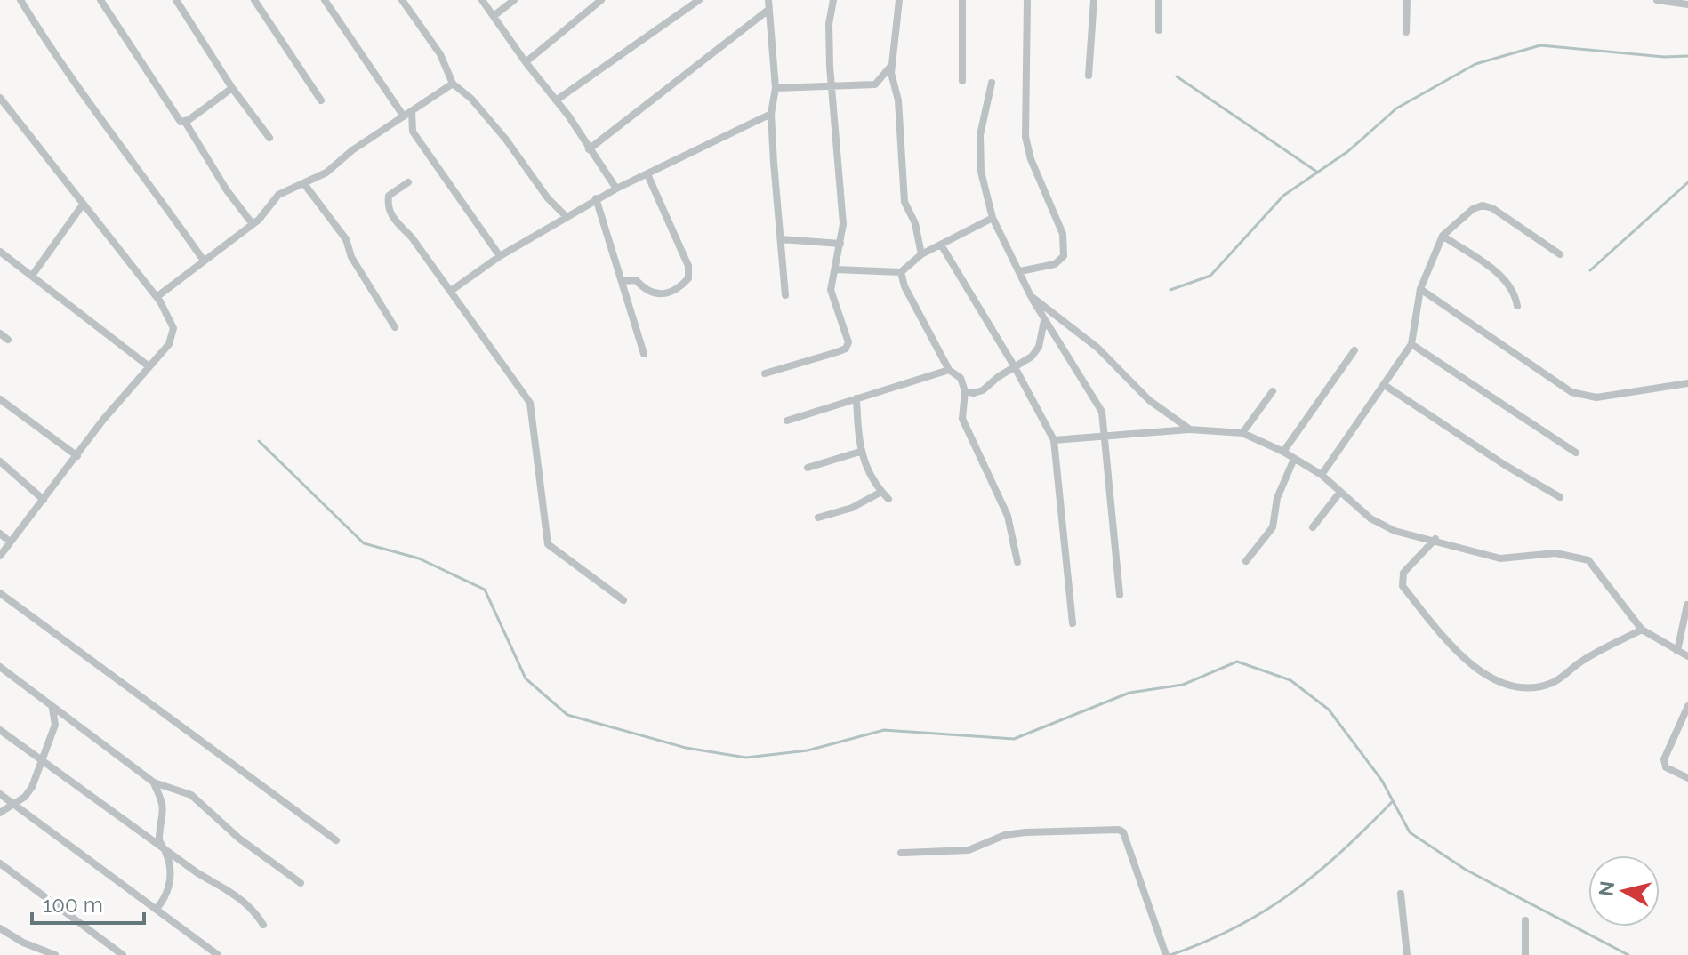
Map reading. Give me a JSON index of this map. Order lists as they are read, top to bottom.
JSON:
{
  "scale_bar": "100 m",
  "north": "left"
}
